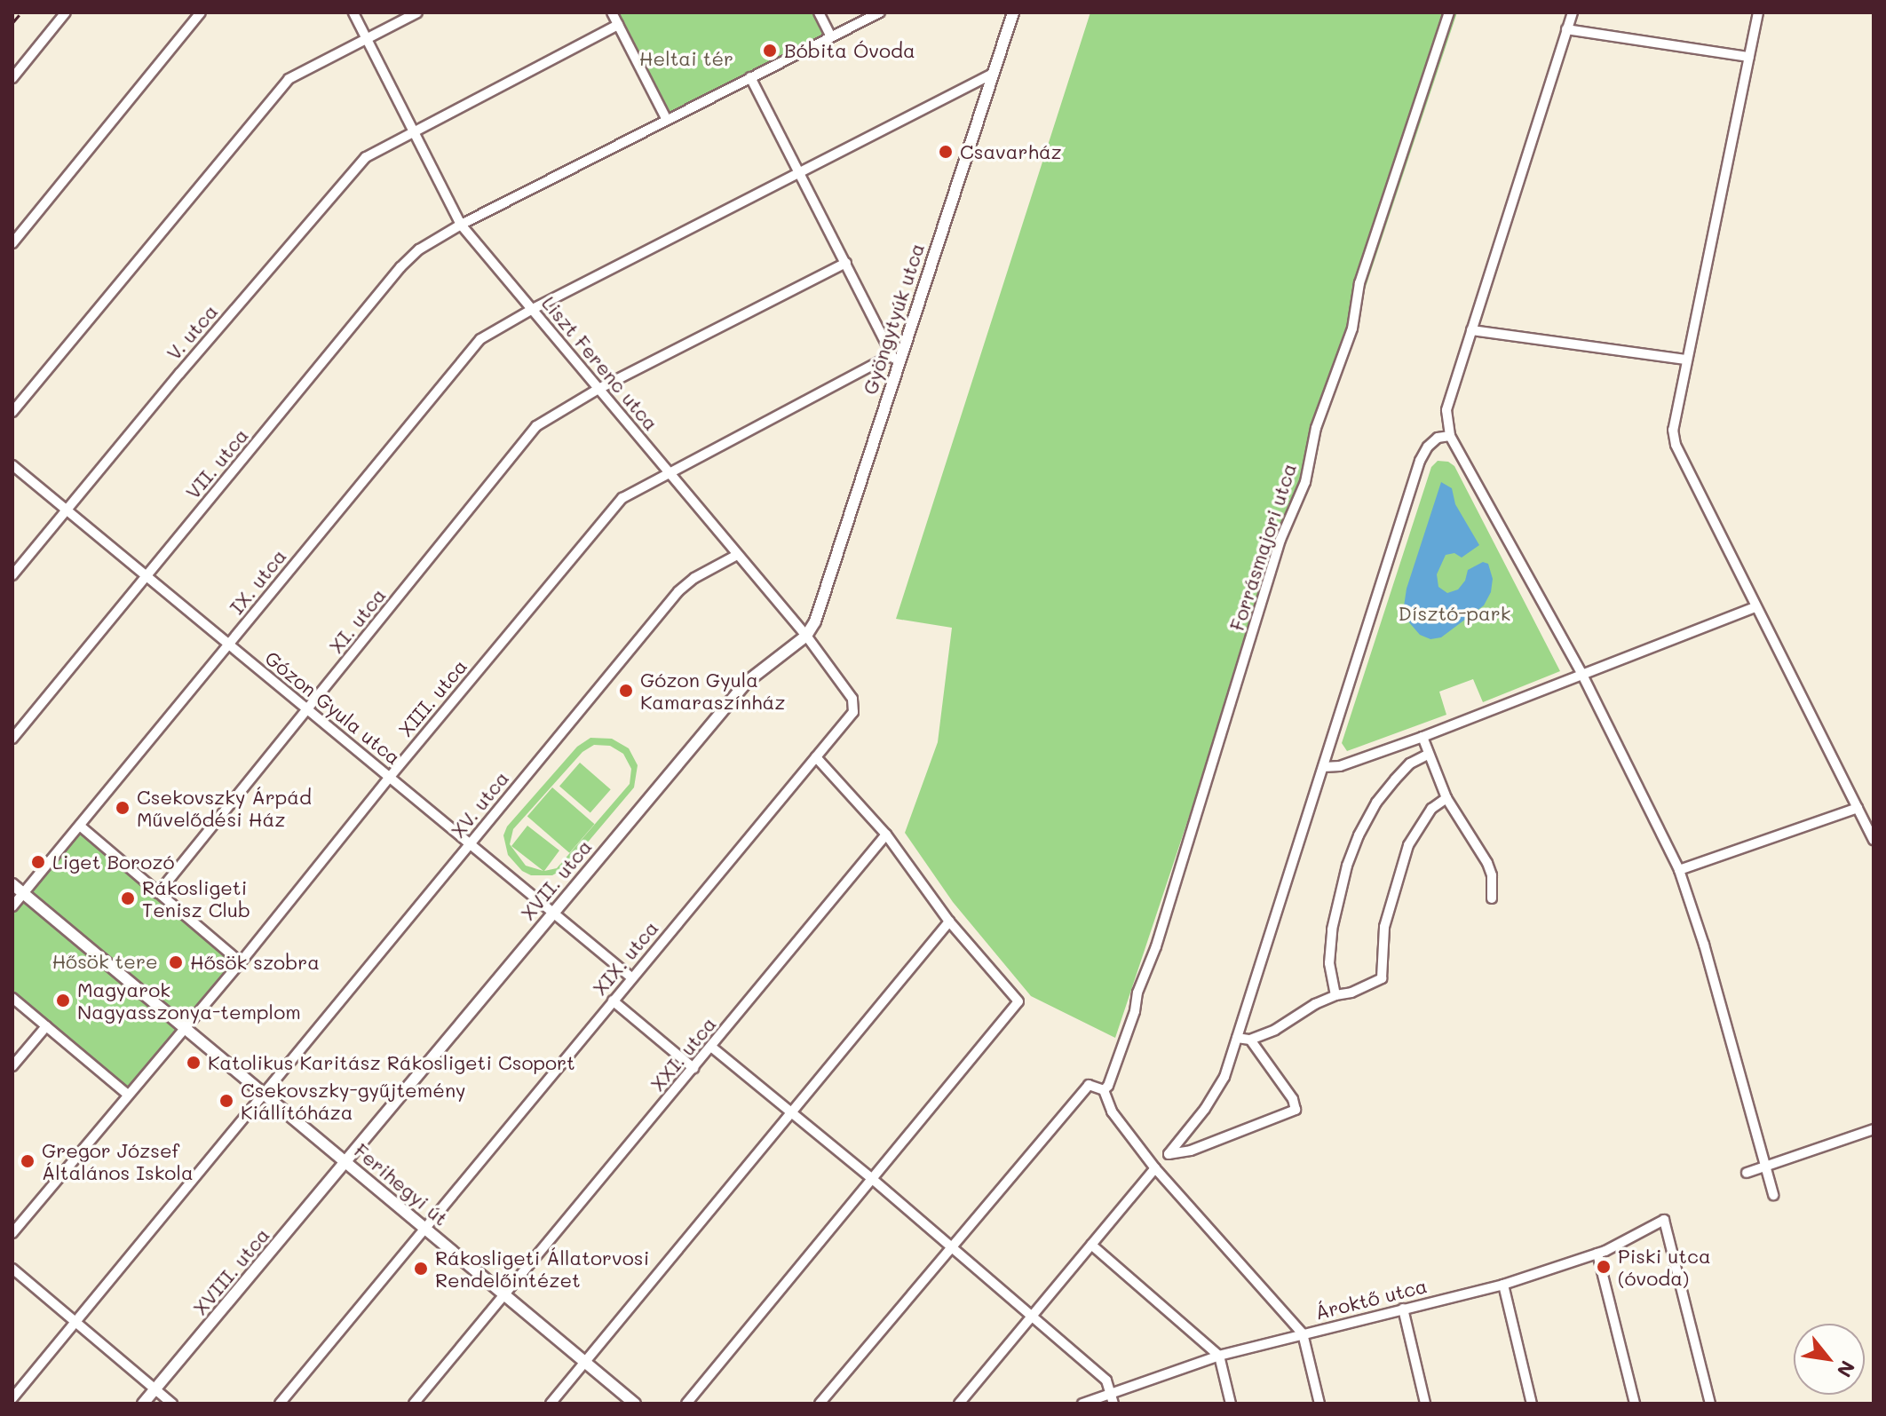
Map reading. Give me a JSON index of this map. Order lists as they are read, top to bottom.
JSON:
{
  "streets": {
    "street": [
      "Gyöngytyúk utca",
      "V. utca",
      "Liszt Ferenc utca",
      "VII. utca",
      "Forrásmajori utca",
      "IX. utca",
      "XI. utca",
      "XIII. utca",
      "Gózon Gyula utca",
      "XV. utca",
      "XVII. utca",
      "XIX. utca",
      "XXI. utca",
      "Ferihegyi út",
      "XVIII. utca",
      "Ároktő utca"
    ]
  },
  "crossings": [
    ["Gyöngytyúk utca", "Liszt Ferenc utca"],
    ["Gyöngytyúk utca", "IX. utca"],
    ["Gyöngytyúk utca", "XIII. utca"],
    ["Gyöngytyúk utca", "XVII. utca"],
    ["V. utca", "Liszt Ferenc utca"],
    ["V. utca", "Gózon Gyula utca"],
    ["Liszt Ferenc utca", "VII. utca"],
    ["Liszt Ferenc utca", "IX. utca"],
    ["Liszt Ferenc utca", "XI. utca"],
    ["Liszt Ferenc utca", "XIII. utca"],
    ["Liszt Ferenc utca", "XV. utca"],
    ["Liszt Ferenc utca", "XVII. utca"],
    ["Liszt Ferenc utca", "XIX. utca"],
    ["VII. utca", "Gózon Gyula utca"],
    ["IX. utca", "Gózon Gyula utca"],
    ["IX. utca", "Ferihegyi út"],
    ["XI. utca", "Gózon Gyula utca"],
    ["XIII. utca", "Gózon Gyula utca"],
    ["XIII. utca", "Ferihegyi út"],
    ["Gózon Gyula utca", "XV. utca"],
    ["Gózon Gyula utca", "XVII. utca"],
    ["Gózon Gyula utca", "XIX. utca"],
    ["XV. utca", "Ferihegyi út"],
    ["XVII. utca", "Ferihegyi út"],
    ["XVII. utca", "XVIII. utca"],
    ["XIX. utca", "Ferihegyi út"],
    ["XXI. utca", "Ferihegyi út"],
    ["Ferihegyi út", "XVIII. utca"]
  ],
  "parks": ["Heltai tér", "Dísztó-park", "Hősök tere"],
  "places": [
    "Bóbita Óvoda",
    "Csavarház",
    "Gózon Gyula Kamaraszínház",
    "Csekovszky Árpád Művelődési Ház",
    "Liget Borozó",
    "Rákosligeti Tenisz Club",
    "Hősök szobra",
    "Magyarok Nagyasszonya-templom",
    "Katolikus Karitász Rákosligeti Csoport",
    "Csekovszky-gyűjtemény Kiállítóháza",
    "Gregor József Általános Iskola",
    "Piski utca (óvoda)",
    "Rákosligeti Állatorvosi Rendelőintézet"
  ],
  "north": "bottom right"
}
